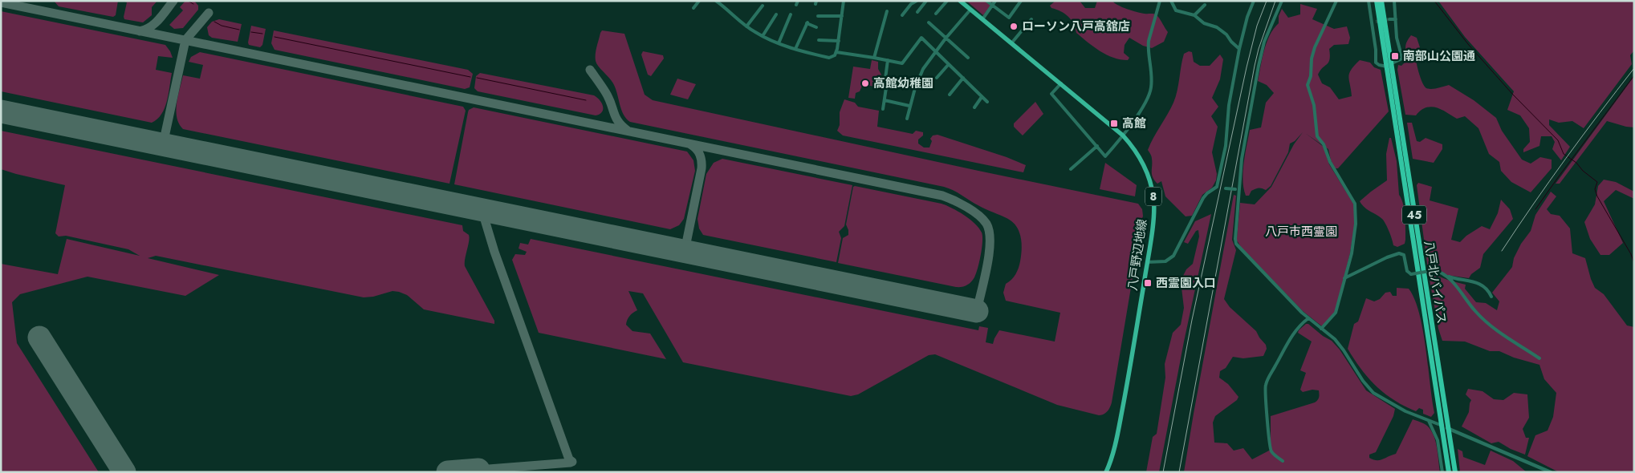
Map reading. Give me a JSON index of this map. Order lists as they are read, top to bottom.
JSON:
{
  "streets": {
    "highway": ["45", "八戸北バイパス"],
    "main road": ["8", "八戸野辺地線"]
  },
  "parks": ["八戸市西霊園"],
  "places": {
    "other": ["ローソン八戸高舘店", "高館幼稚園"],
    "transit": ["南部山公園通", "高館", "西霊園入口"]
  }
}
